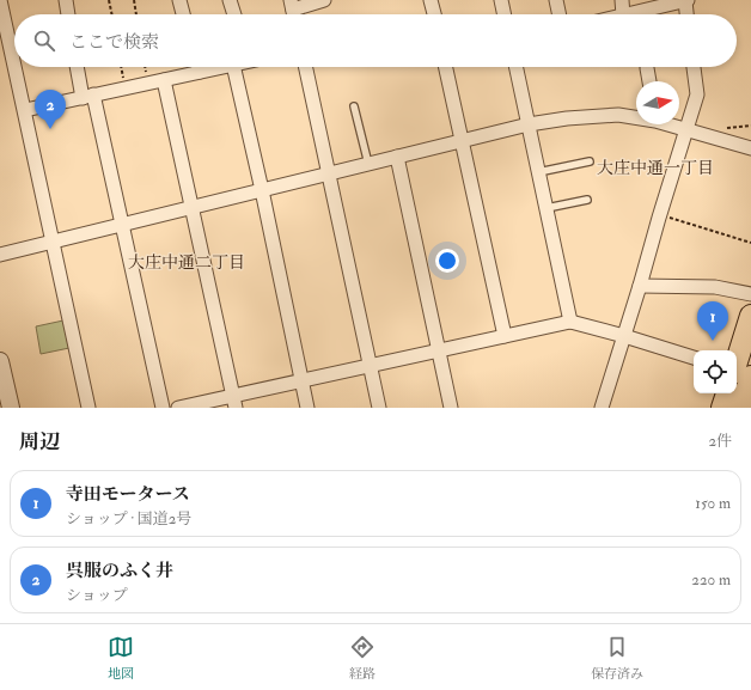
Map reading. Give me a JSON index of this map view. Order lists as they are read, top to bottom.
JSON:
{
  "districts": ["大庄中通一丁目", "大庄中通二丁目"],
  "north": "right",
  "page": {
    "search": "ここで検索",
    "pins": ["2", "1"],
    "heading": ["周辺", "2件"],
    "list": [
      {
        "mark": "1",
        "name": "寺田モータース",
        "note": "ショップ · 国道2号",
        "value": "150 m"
      },
      {
        "mark": "2",
        "name": "呉服のふく井",
        "note": "ショップ",
        "value": "220 m"
      }
    ],
    "nav": ["地図", "経路", "保存済み"]
  }
}
